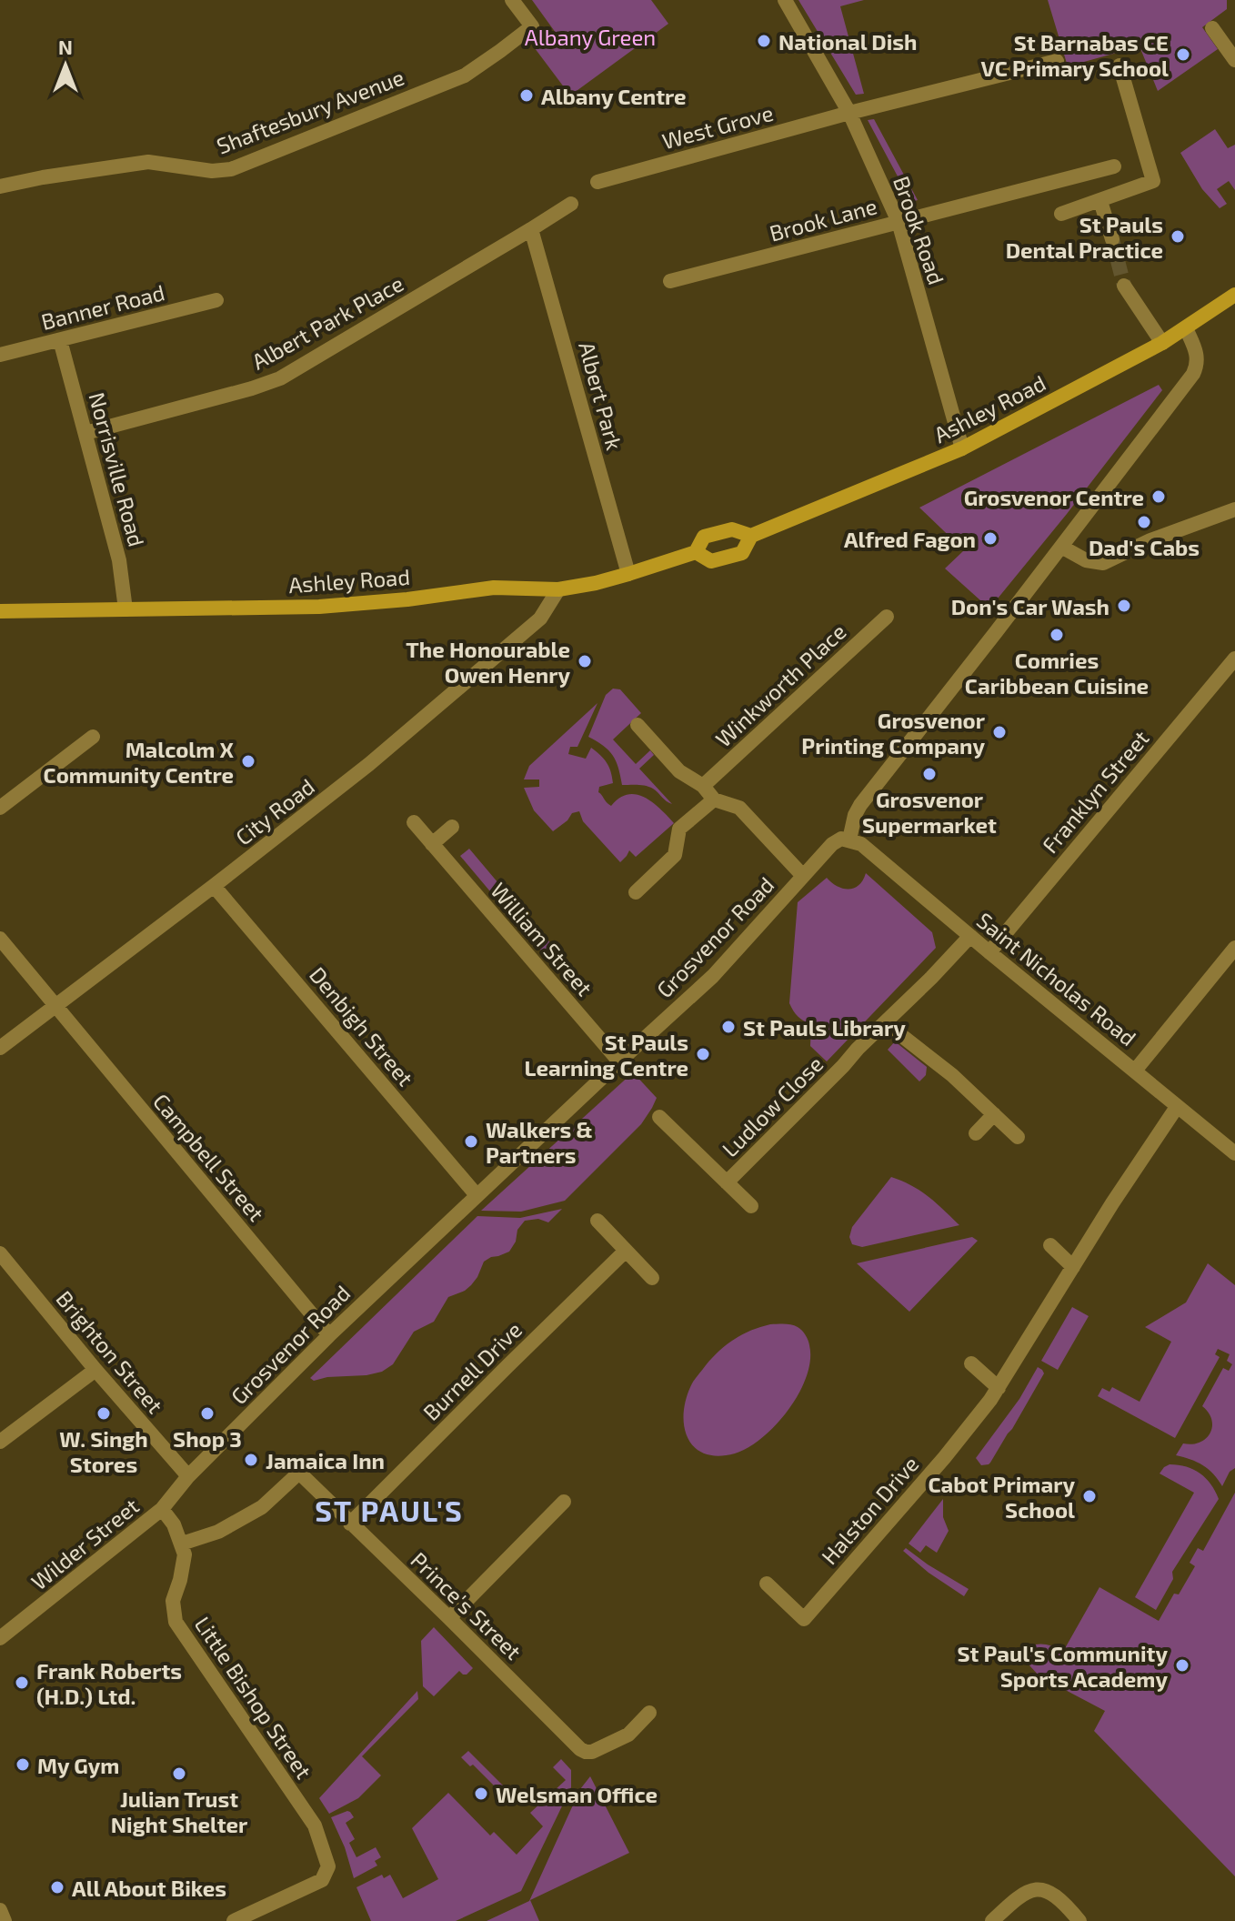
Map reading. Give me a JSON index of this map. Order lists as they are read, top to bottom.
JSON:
{
  "streets": {
    "main road": ["Ashley Road"],
    "street": [
      "Shaftesbury Avenue",
      "West Grove",
      "Brook Lane",
      "Brook Road",
      "Banner Road",
      "Albert Park Place",
      "Albert Park",
      "Norrisville Road",
      "Winkworth Place",
      "Franklyn Street",
      "City Road",
      "Grosvenor Road",
      "William Street",
      "Saint Nicholas Road",
      "Denbigh Street",
      "Ludlow Close",
      "Campbell Street",
      "Brighton Street",
      "Burnell Drive",
      "Halston Drive",
      "Wilder Street",
      "Prince's Street",
      "Little Bishop Street"
    ]
  },
  "crossings": [
    ["West Grove", "Brook Road"],
    ["Brook Lane", "Brook Road"],
    ["Brook Road", "Ashley Road"],
    ["Banner Road", "Norrisville Road"],
    ["Albert Park Place", "Albert Park"],
    ["Albert Park Place", "Norrisville Road"],
    ["Albert Park", "Ashley Road"],
    ["Ashley Road", "Norrisville Road"],
    ["Ashley Road", "City Road"],
    ["Franklyn Street", "Saint Nicholas Road"],
    ["City Road", "Denbigh Street"],
    ["City Road", "Campbell Street"],
    ["Grosvenor Road", "William Street"],
    ["Grosvenor Road", "Saint Nicholas Road"],
    ["Grosvenor Road", "Denbigh Street"],
    ["Grosvenor Road", "Campbell Street"],
    ["Grosvenor Road", "Brighton Street"],
    ["Grosvenor Road", "Wilder Street"],
    ["Saint Nicholas Road", "Ludlow Close"],
    ["Saint Nicholas Road", "Halston Drive"],
    ["Burnell Drive", "Prince's Street"],
    ["Prince's Street", "Little Bishop Street"]
  ],
  "districts": ["ST PAUL'S"],
  "parks": ["Albany Green"],
  "places": [
    "National Dish",
    "St Barnabas CE VC Primary School",
    "Albany Centre",
    "St Pauls Dental Practice",
    "Grosvenor Centre",
    "Dad's Cabs",
    "Alfred Fagon",
    "Don's Car Wash",
    "Comries Caribbean Cuisine",
    "The Honourable Owen Henry",
    "Grosvenor Printing Company",
    "Malcolm X Community Centre",
    "Grosvenor Supermarket",
    "St Pauls Library",
    "St Pauls Learning Centre",
    "Walkers & Partners",
    "W. Singh Stores",
    "Shop 3",
    "Jamaica Inn",
    "Cabot Primary School",
    "St Paul's Community Sports Academy",
    "Frank Roberts (H.D.) Ltd.",
    "My Gym",
    "Julian Trust Night Shelter",
    "Welsman Office",
    "All About Bikes"
  ],
  "north": "top"
}
